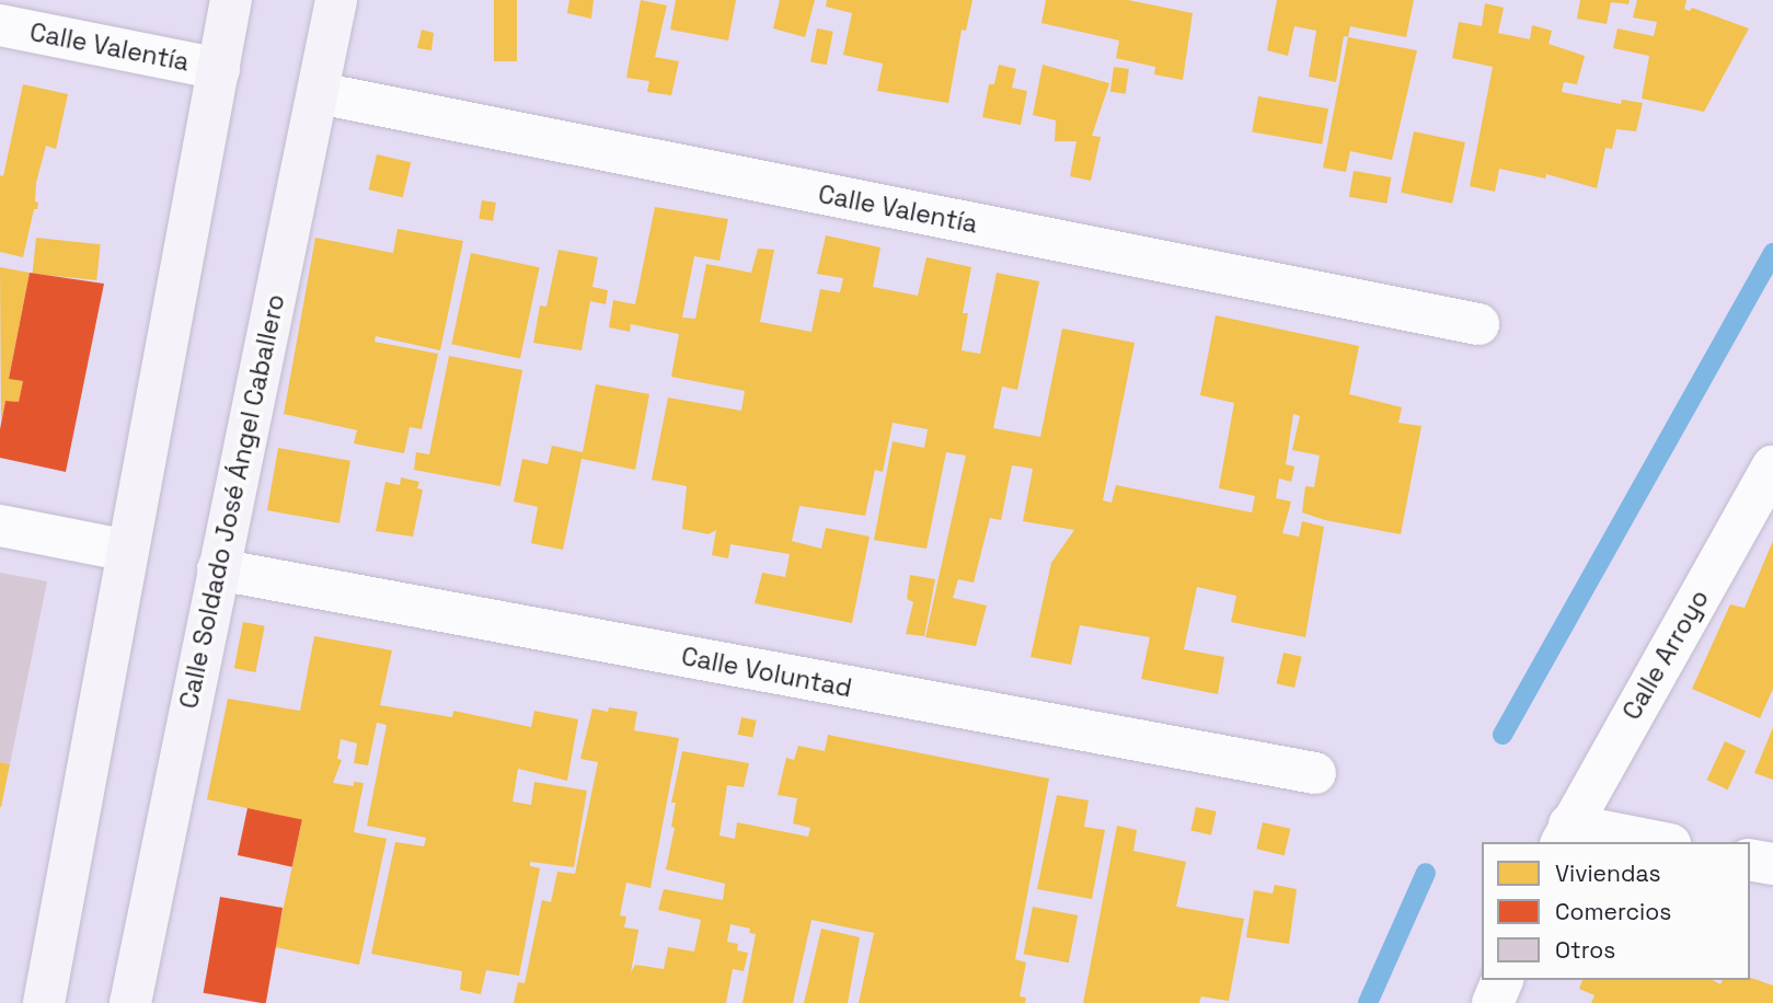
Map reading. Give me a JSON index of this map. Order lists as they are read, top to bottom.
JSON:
{
  "streets": {
    "street": [
      "Calle Valentía",
      "Calle Soldado José Ángel Caballero",
      "Calle Arroyo",
      "Calle Voluntad"
    ]
  },
  "crossings": [
    ["Calle Valentía", "Calle Soldado José Ángel Caballero"],
    ["Calle Soldado José Ángel Caballero", "Calle Voluntad"]
  ],
  "legend": ["Viviendas", "Comercios", "Otros"]
}
